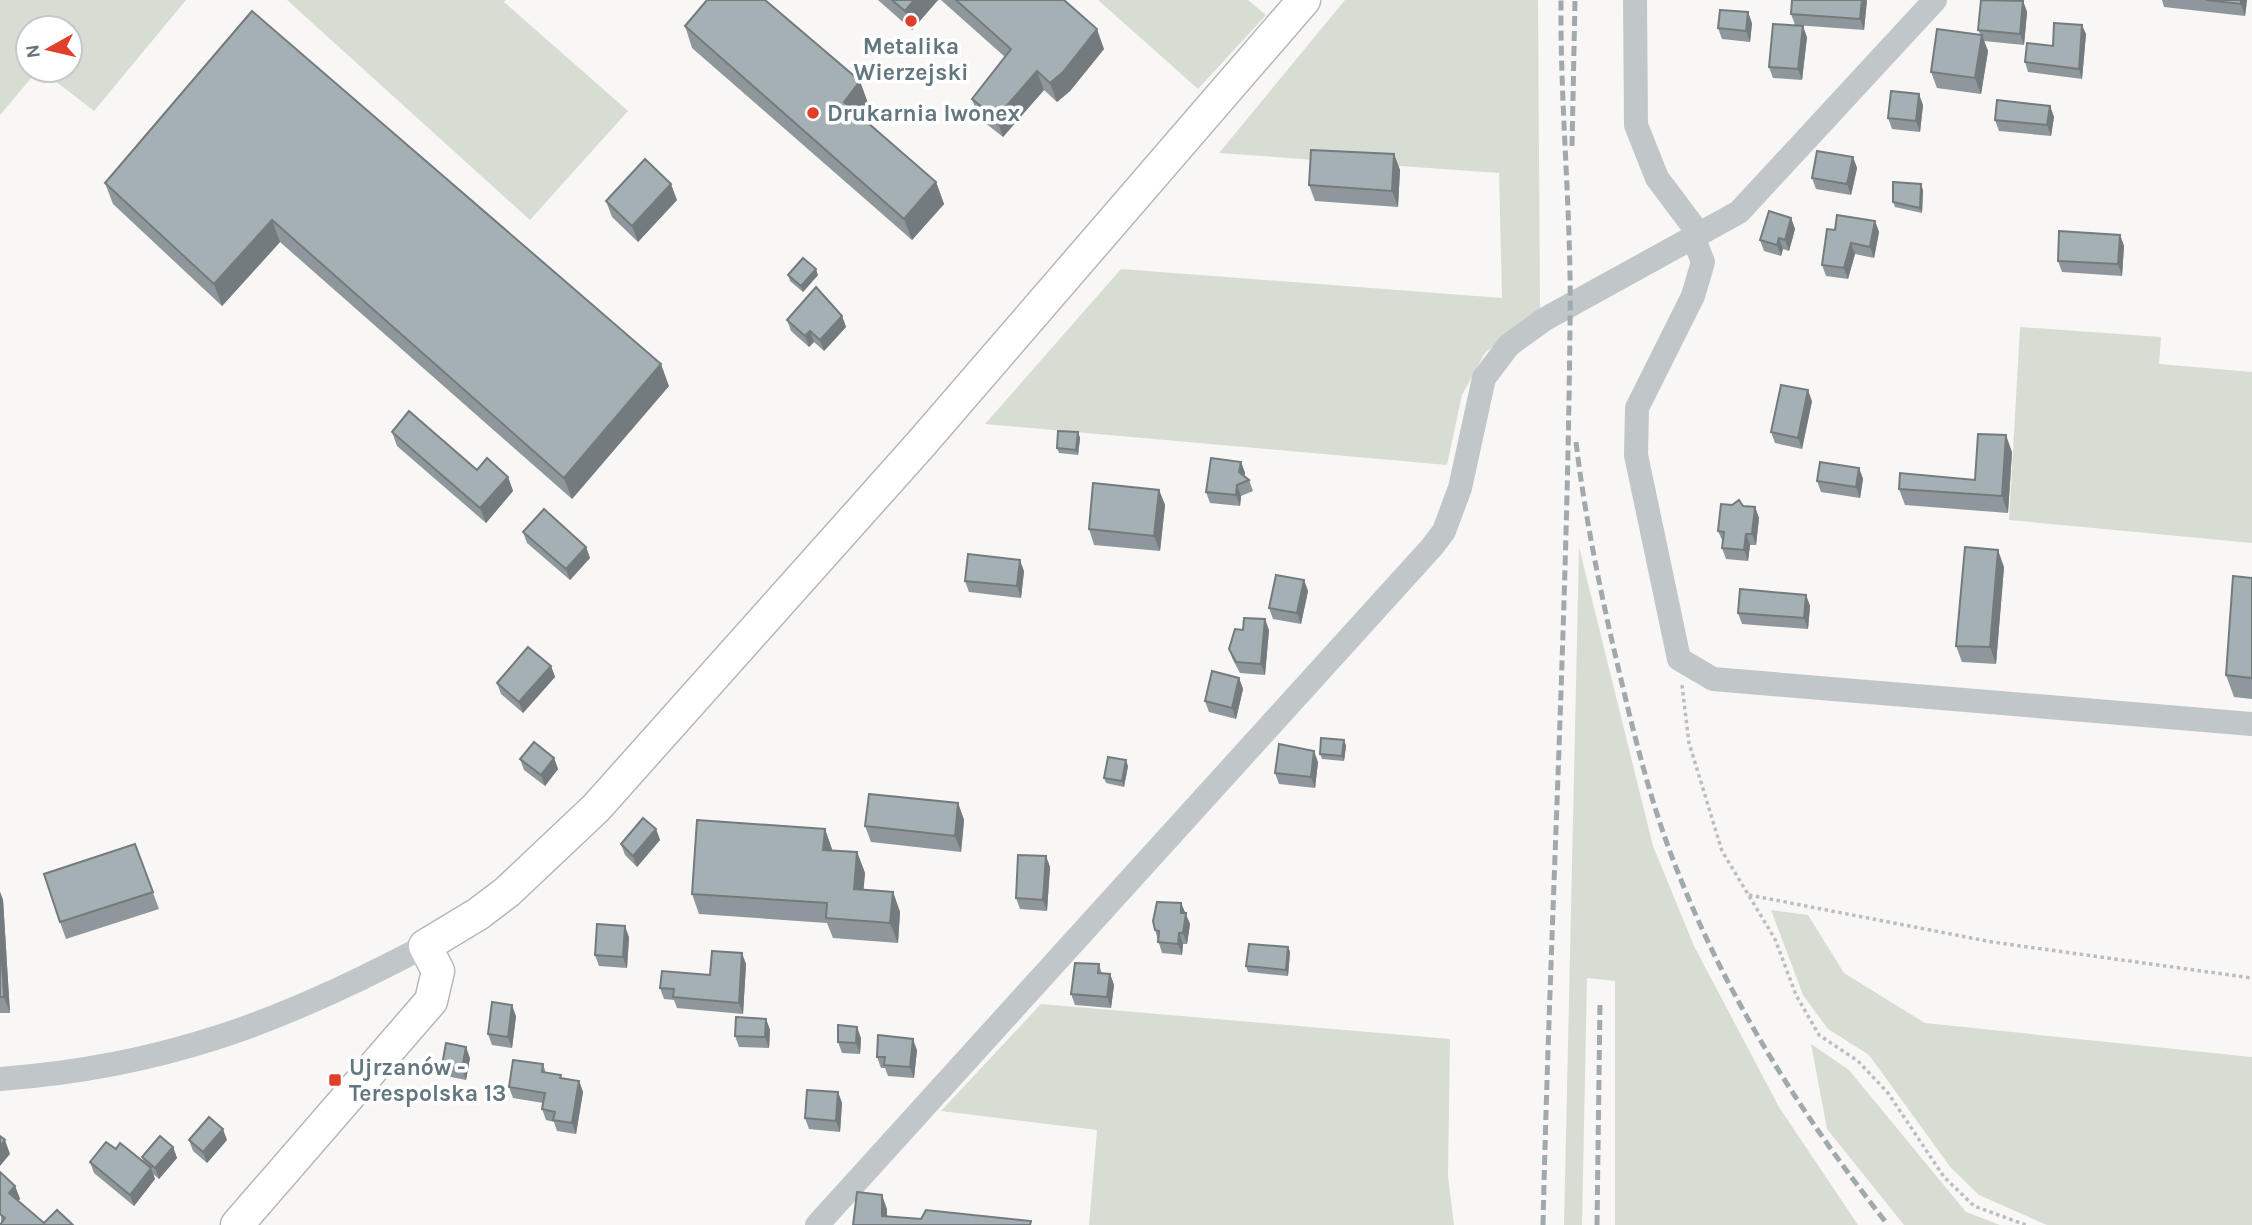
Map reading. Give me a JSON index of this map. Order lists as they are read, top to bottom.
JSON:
{
  "places": {
    "other": ["Metalika Wierzejski", "Drukarnia Iwonex"],
    "transit": ["Ujrzanów - Terespolska 13"]
  },
  "north": "left"
}
